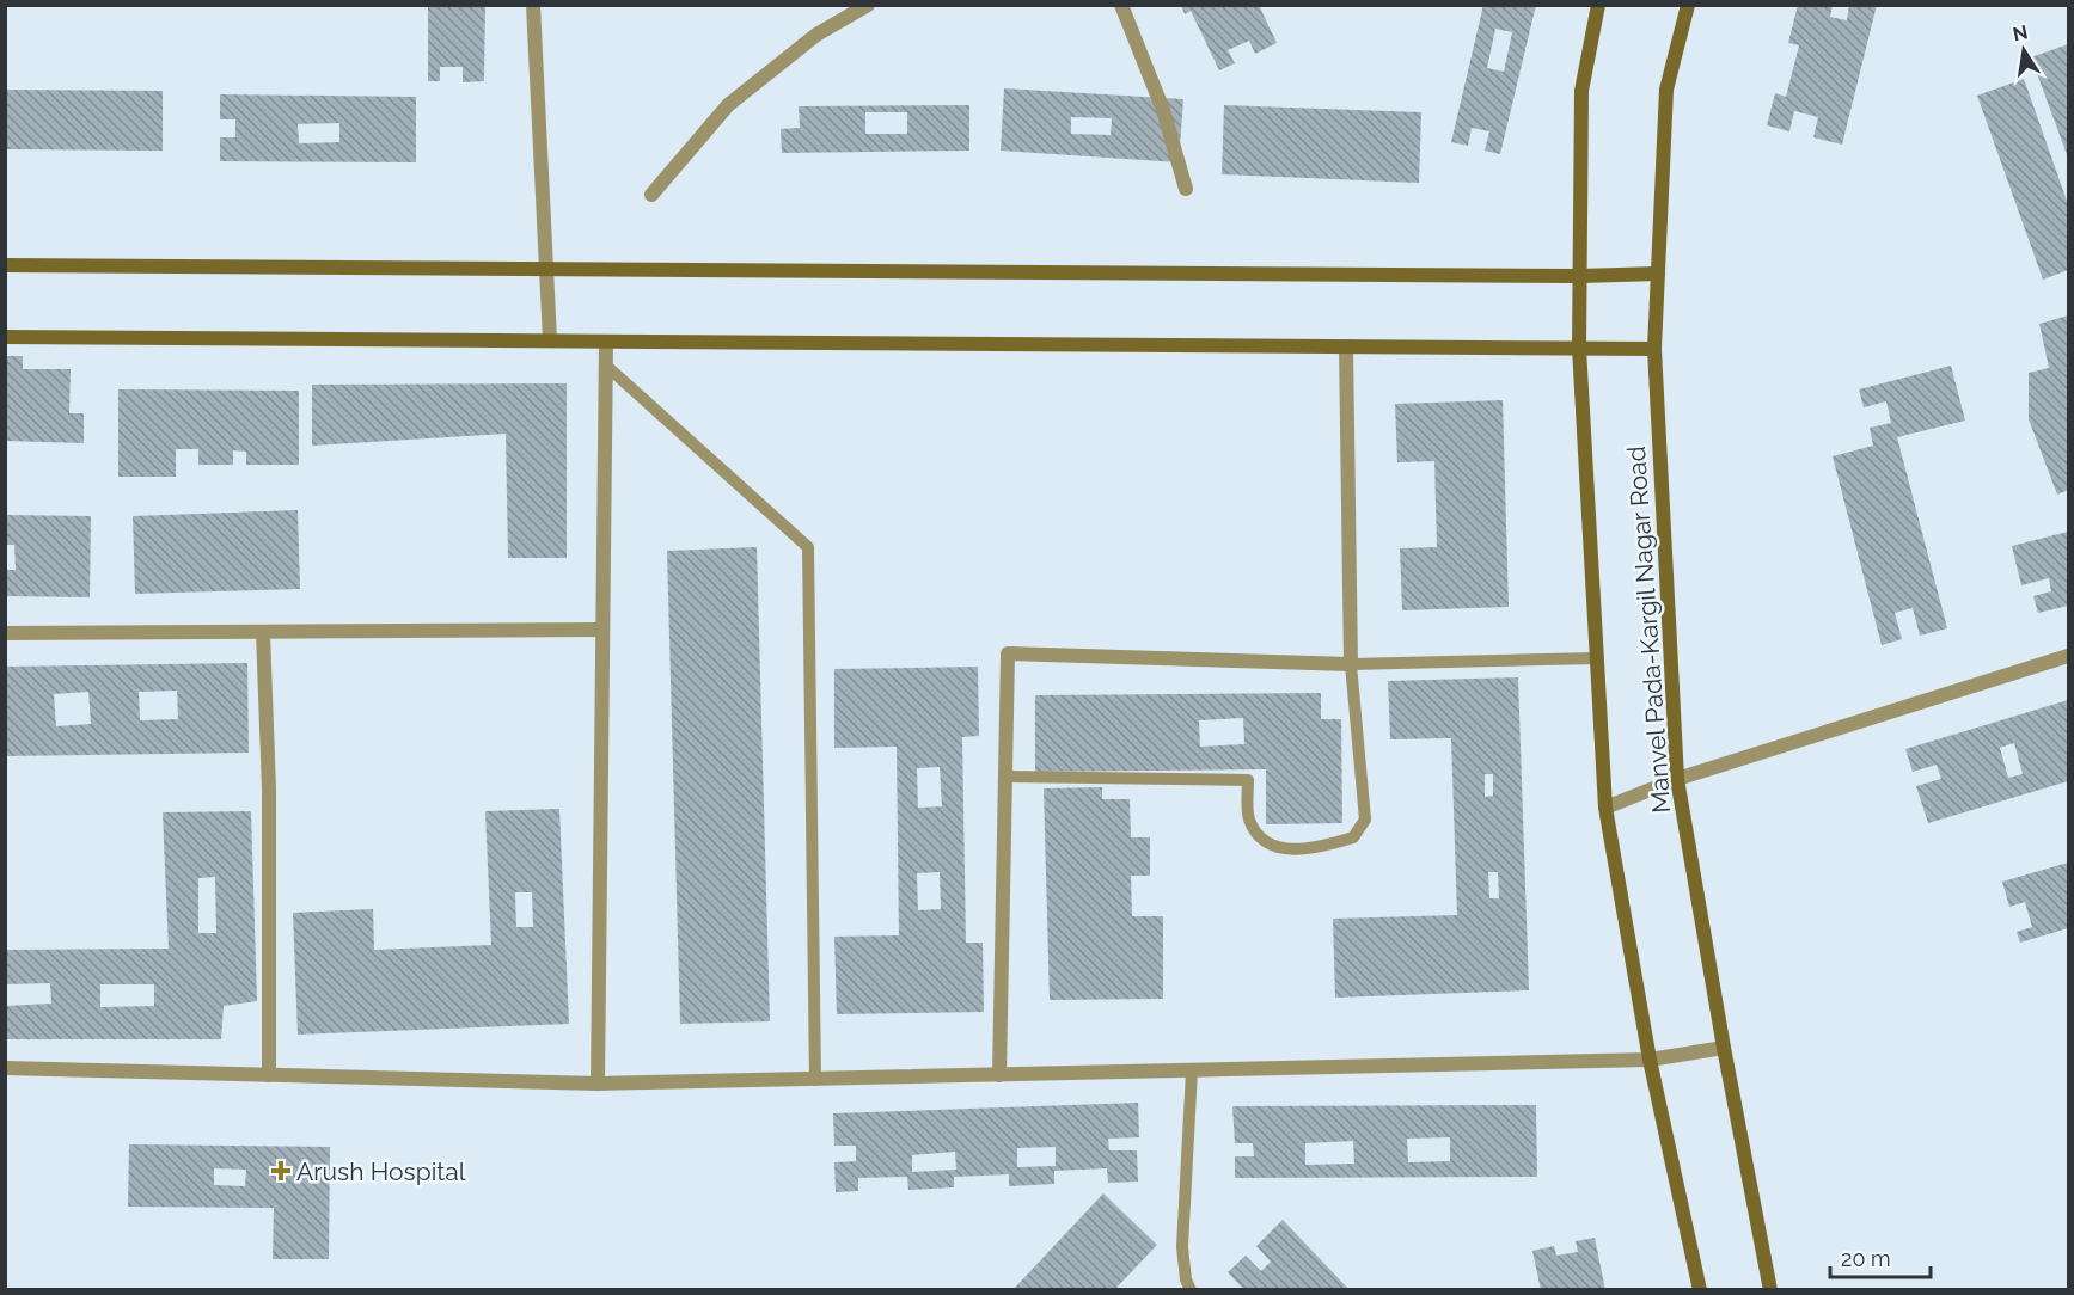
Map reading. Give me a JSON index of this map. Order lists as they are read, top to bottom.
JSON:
{
  "streets": {
    "street": ["Manvel Pada-Kargil Nagar Road"]
  },
  "places": {
    "health": ["Arush Hospital"]
  },
  "scale_bar": "20 m",
  "north": "top"
}
